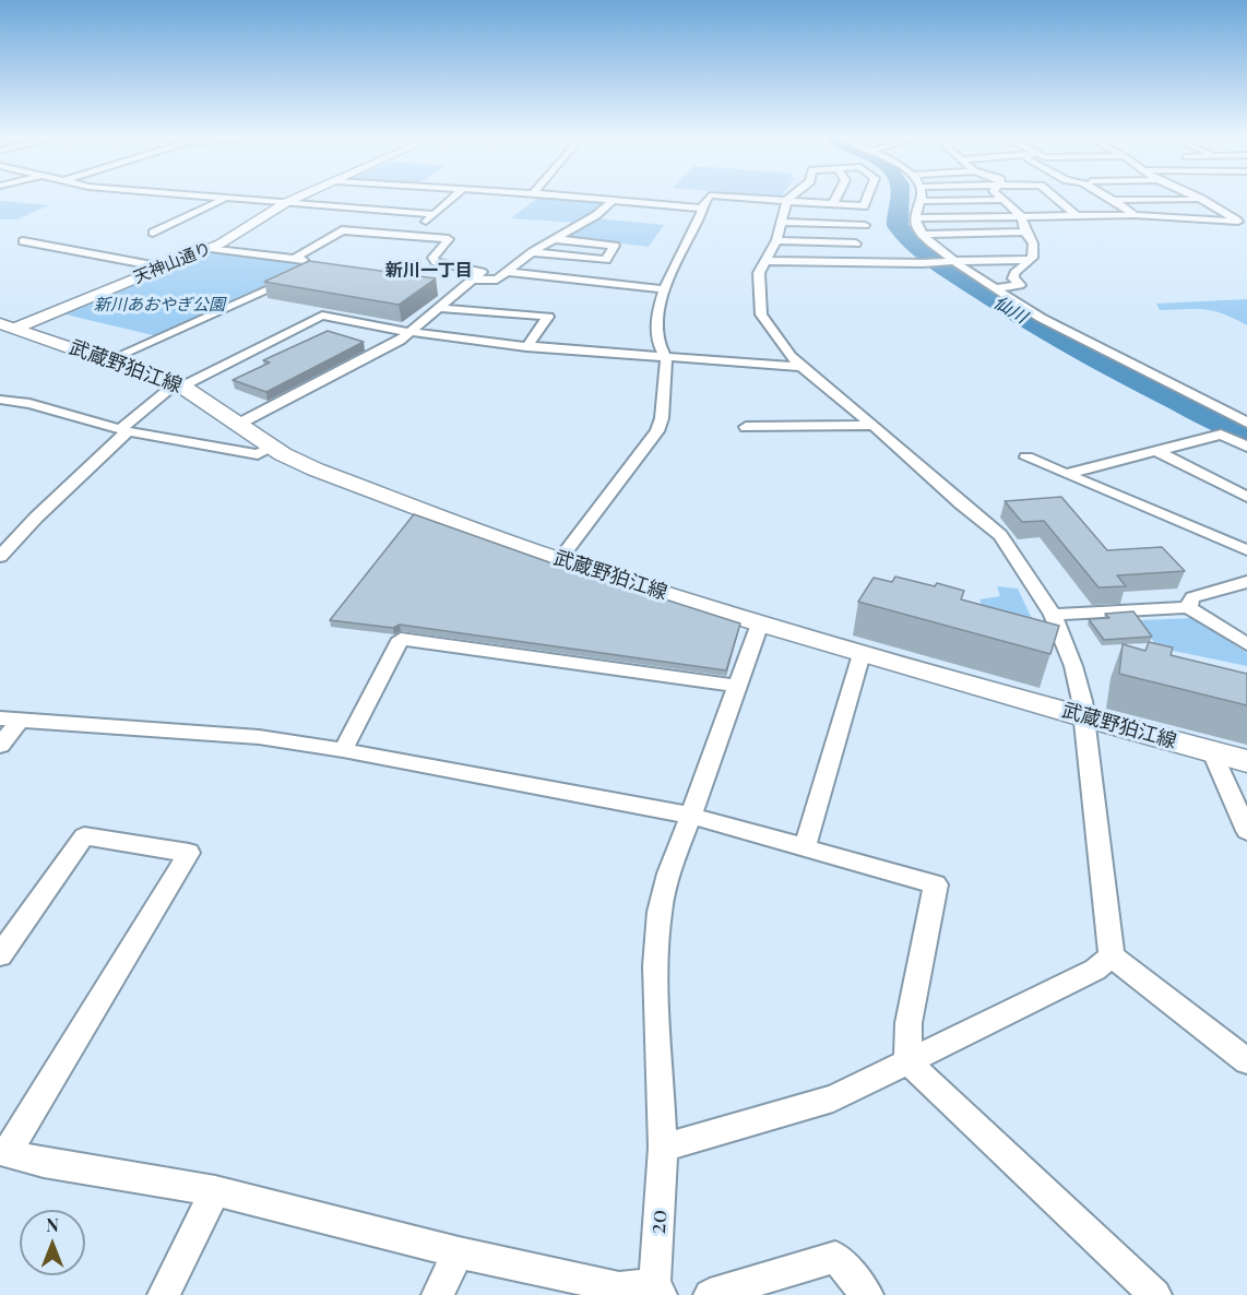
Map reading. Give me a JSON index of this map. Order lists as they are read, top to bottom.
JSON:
{
  "streets": {
    "main road": ["武蔵野狛江線"],
    "street": ["天神山通り", "20"]
  },
  "crossings": [
    ["天神山通り", "武蔵野狛江線"],
    ["武蔵野狛江線", "20"]
  ],
  "districts": ["新川一丁目"],
  "water": ["仙川"],
  "parks": ["新川あおやぎ公園"],
  "north": "top"
}
